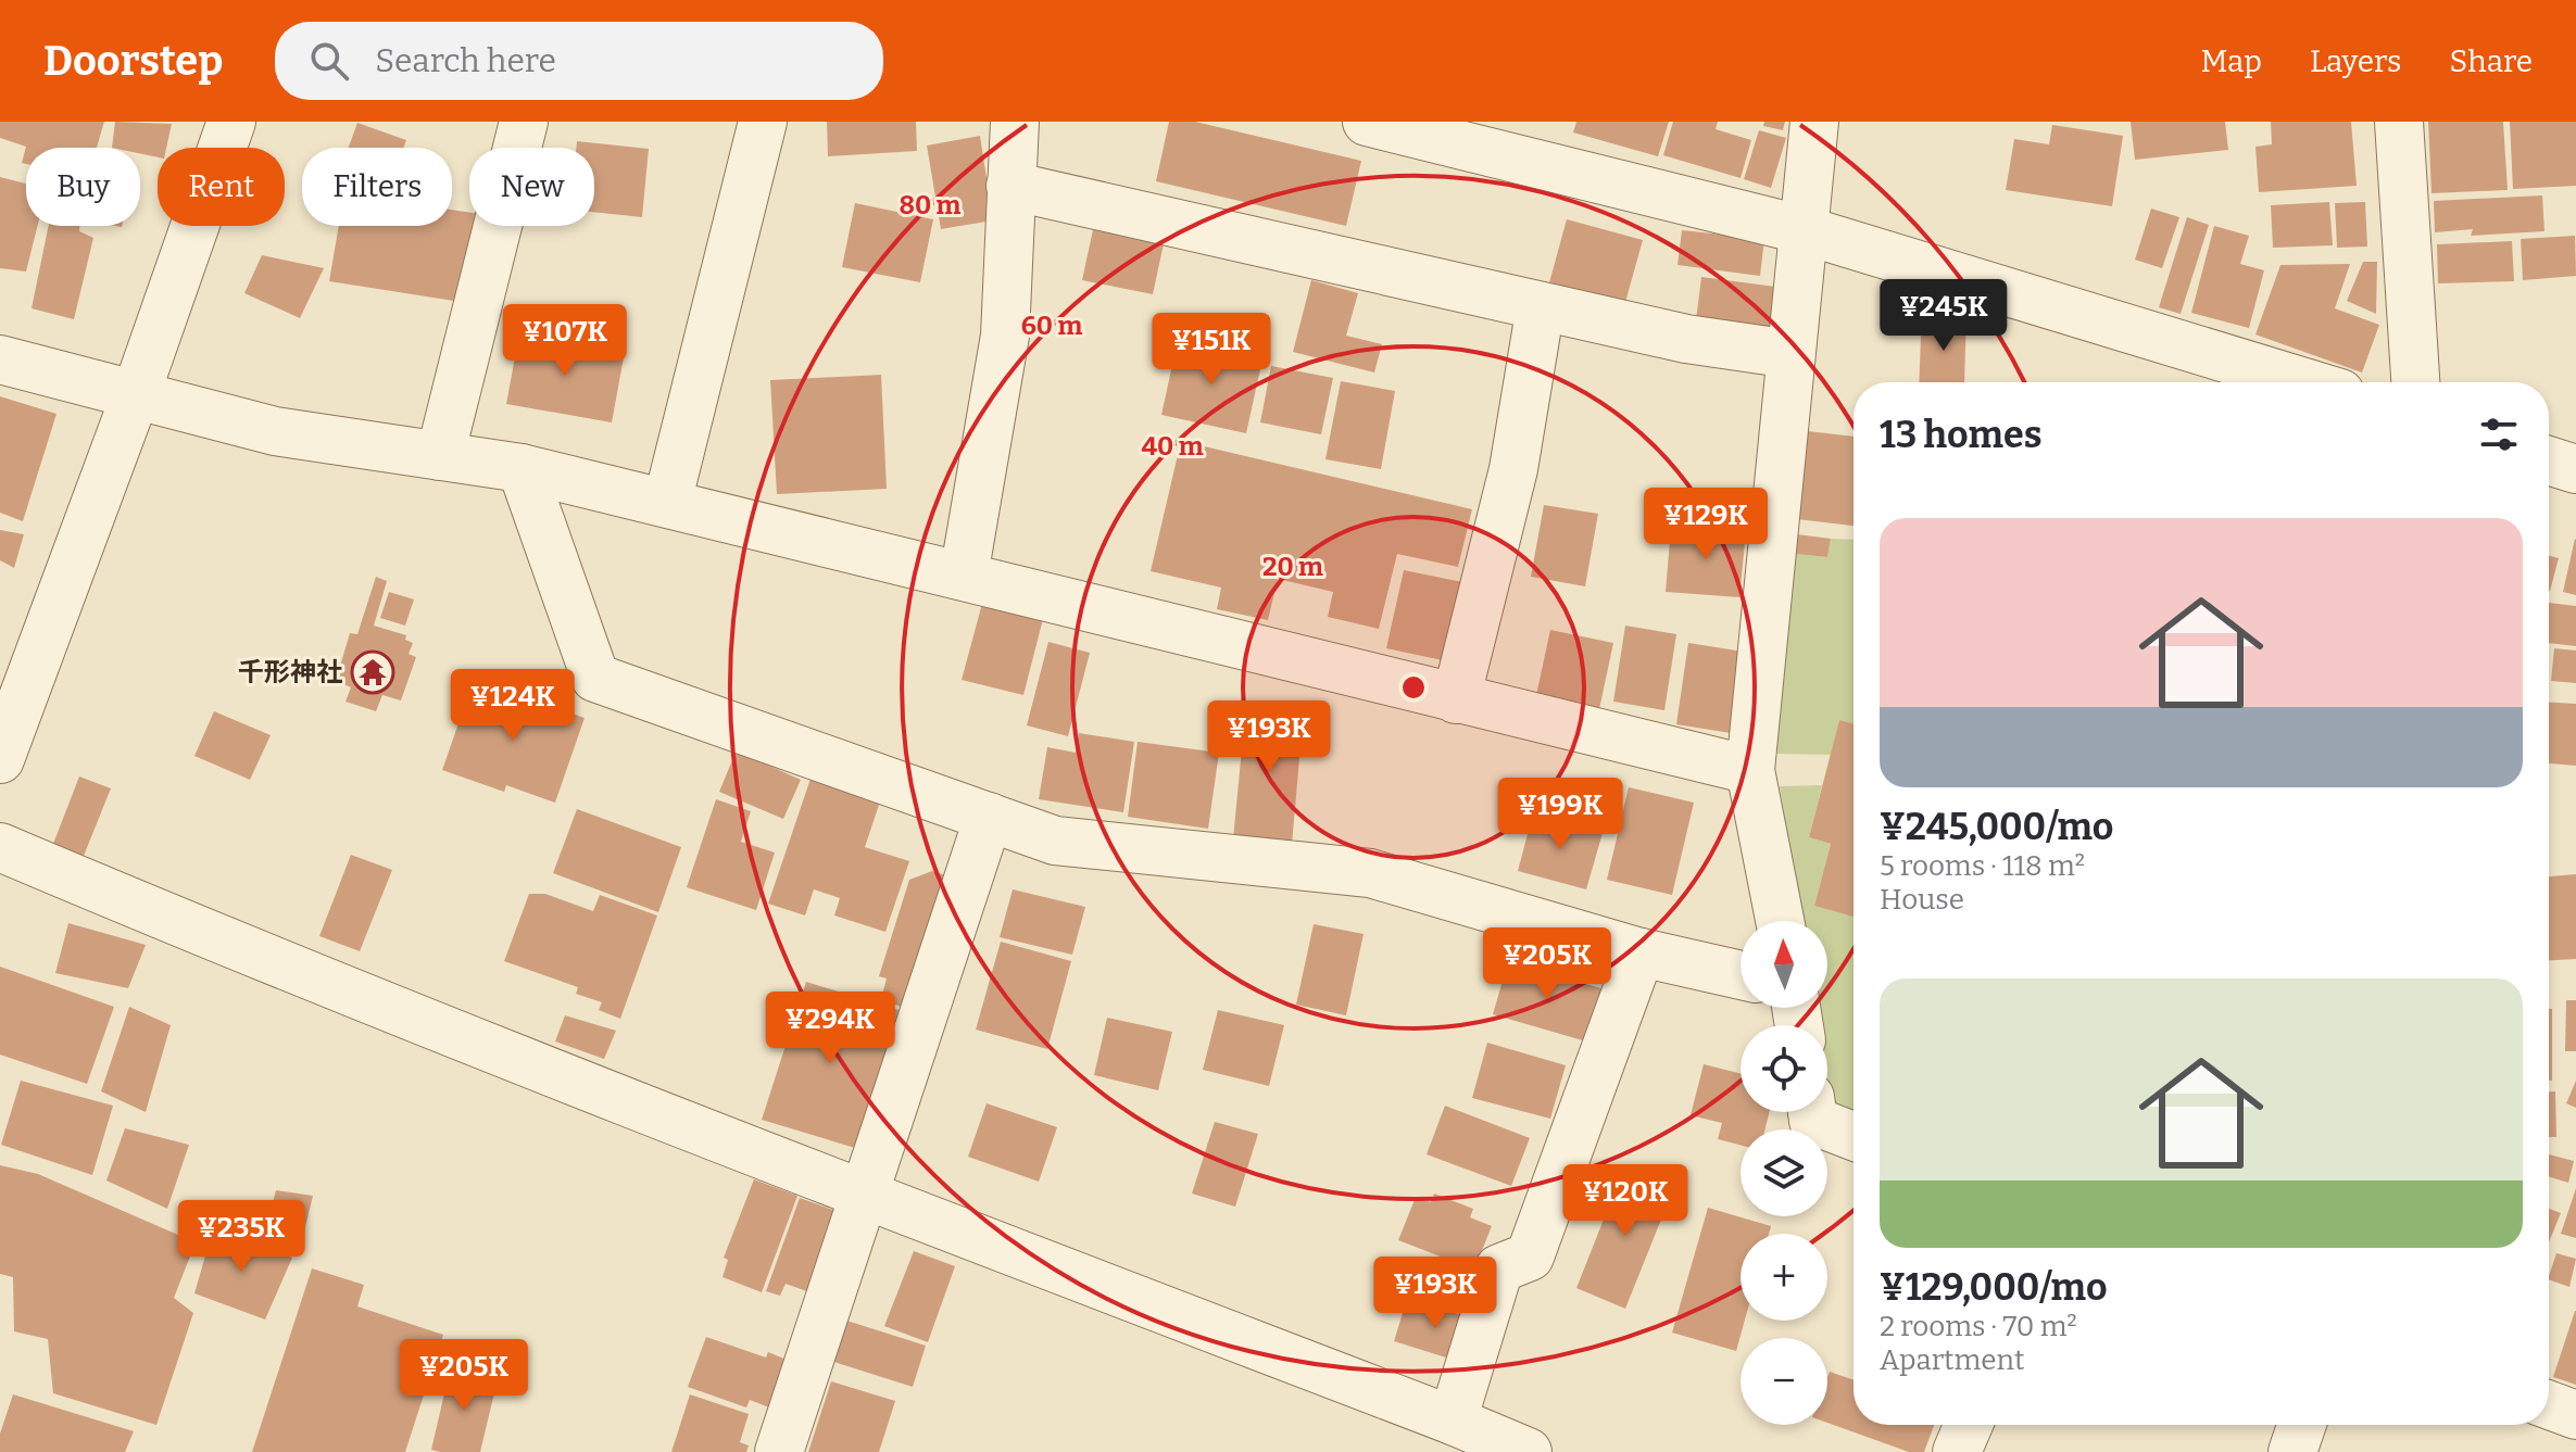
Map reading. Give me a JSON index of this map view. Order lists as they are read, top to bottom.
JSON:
{
  "places": {
    "temple": ["千形神社"]
  },
  "north": "top",
  "page": {
    "header": "Doorstep",
    "search": "Search here",
    "nav": ["Map", "Layers", "Share"],
    "chip": [
      "Buy",
      "Rent",
      "Filters",
      "New"
    ],
    "price": [
      "¥245K",
      "¥107K",
      "¥151K",
      "¥129K",
      "¥124K",
      "¥193K",
      "¥199K",
      "¥205K",
      "¥294K",
      "¥120K",
      "¥235K",
      "¥193K",
      "¥205K"
    ],
    "heading": "13 homes",
    "list": [
      {
        "name": "¥245,000/mo",
        "note": "5 rooms · 118 m² · House"
      },
      {
        "name": "¥129,000/mo",
        "note": "2 rooms · 70 m² · Apartment"
      }
    ],
    "map_buttons": ["+", "−"]
  },
  "rings": [
    "80 m",
    "60 m",
    "40 m",
    "20 m"
  ]
}
